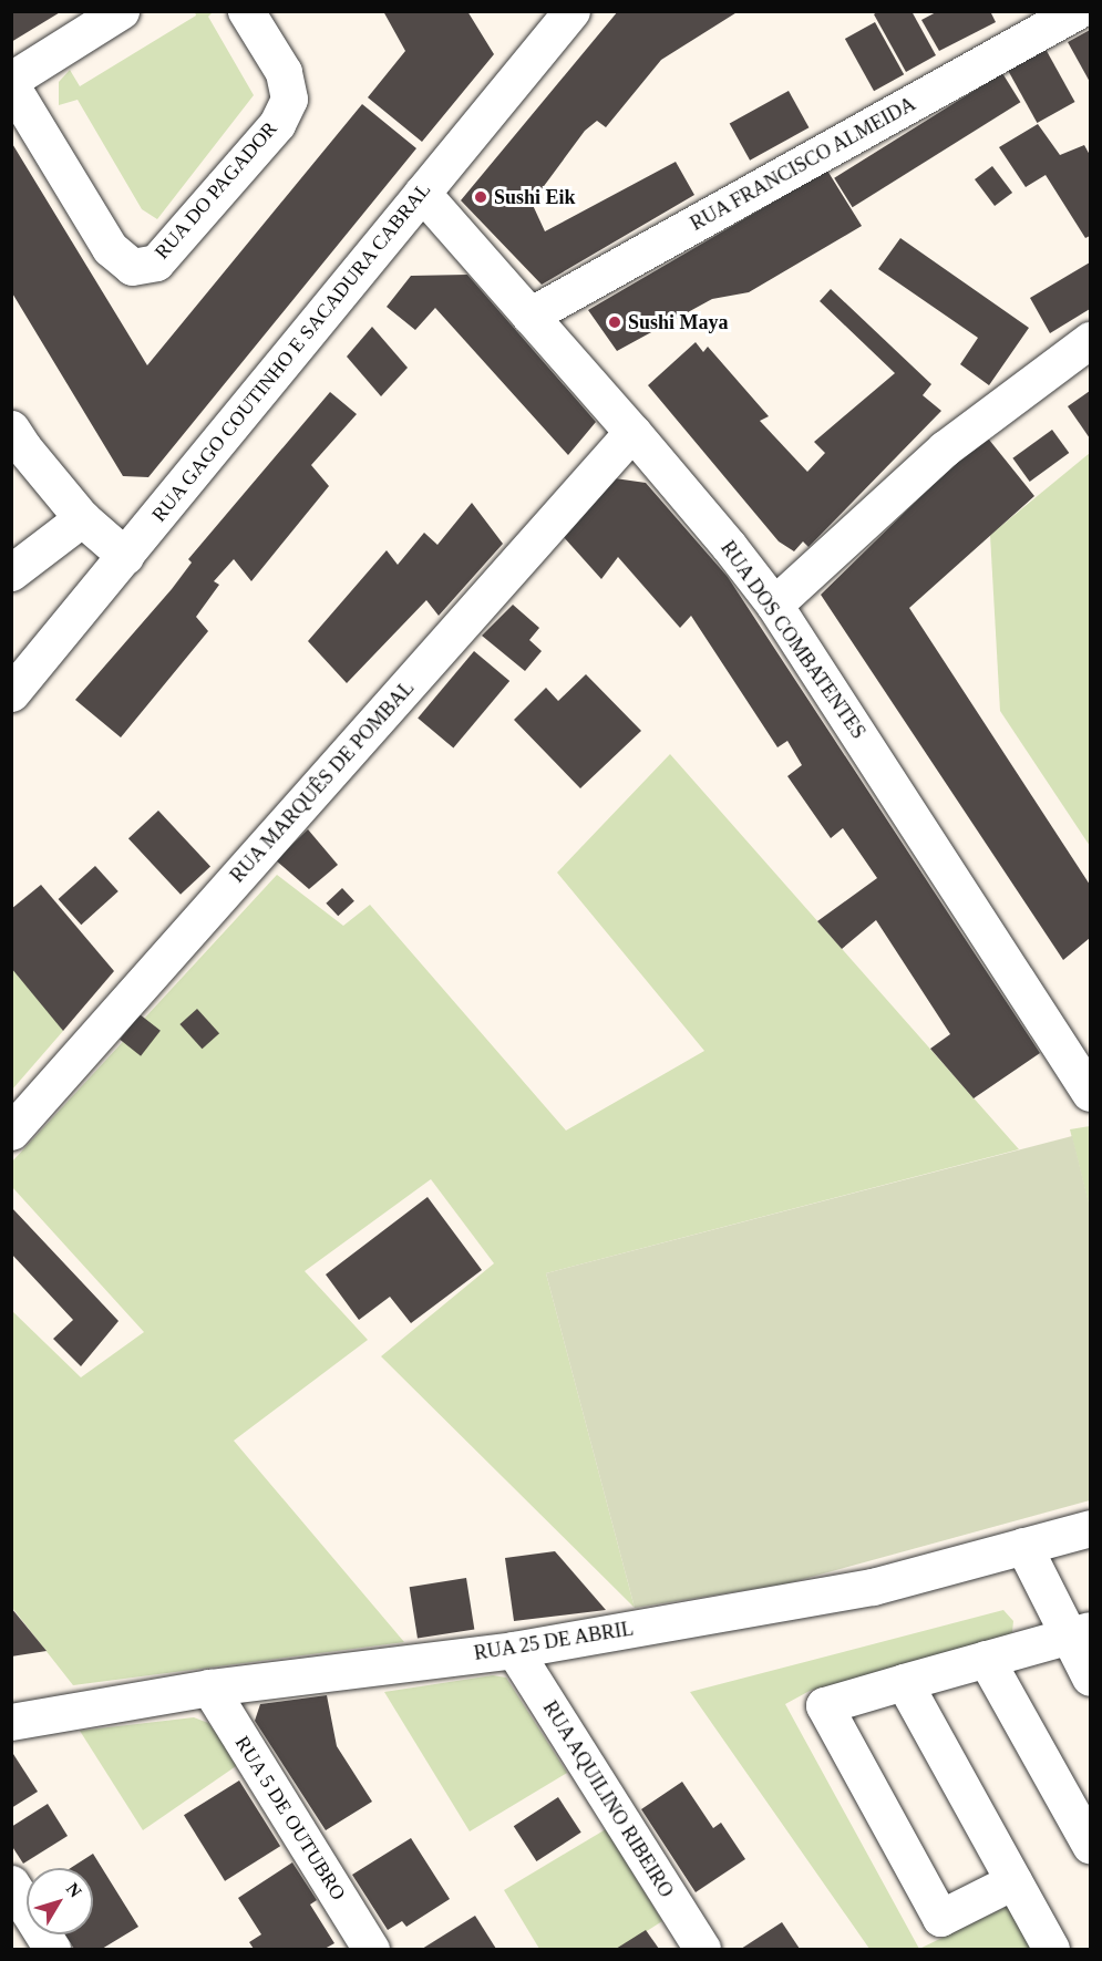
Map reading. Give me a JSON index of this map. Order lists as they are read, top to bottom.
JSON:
{
  "streets": {
    "street": [
      "RUA FRANCISCO ALMEIDA",
      "RUA DO PAGADOR",
      "RUA GAGO COUTINHO E SACADURA CABRAL",
      "RUA DOS COMBATENTES",
      "RUA MARQUÊS DE POMBAL",
      "RUA 25 DE ABRIL",
      "RUA AQUILINO RIBEIRO",
      "RUA 5 DE OUTUBRO"
    ]
  },
  "crossings": [
    ["RUA FRANCISCO ALMEIDA", "RUA DOS COMBATENTES"],
    ["RUA GAGO COUTINHO E SACADURA CABRAL", "RUA DOS COMBATENTES"],
    ["RUA DOS COMBATENTES", "RUA MARQUÊS DE POMBAL"],
    ["RUA 25 DE ABRIL", "RUA AQUILINO RIBEIRO"],
    ["RUA 25 DE ABRIL", "RUA 5 DE OUTUBRO"]
  ],
  "places": ["Sushi Eik", "Sushi Maya"],
  "north": "top right"
}
